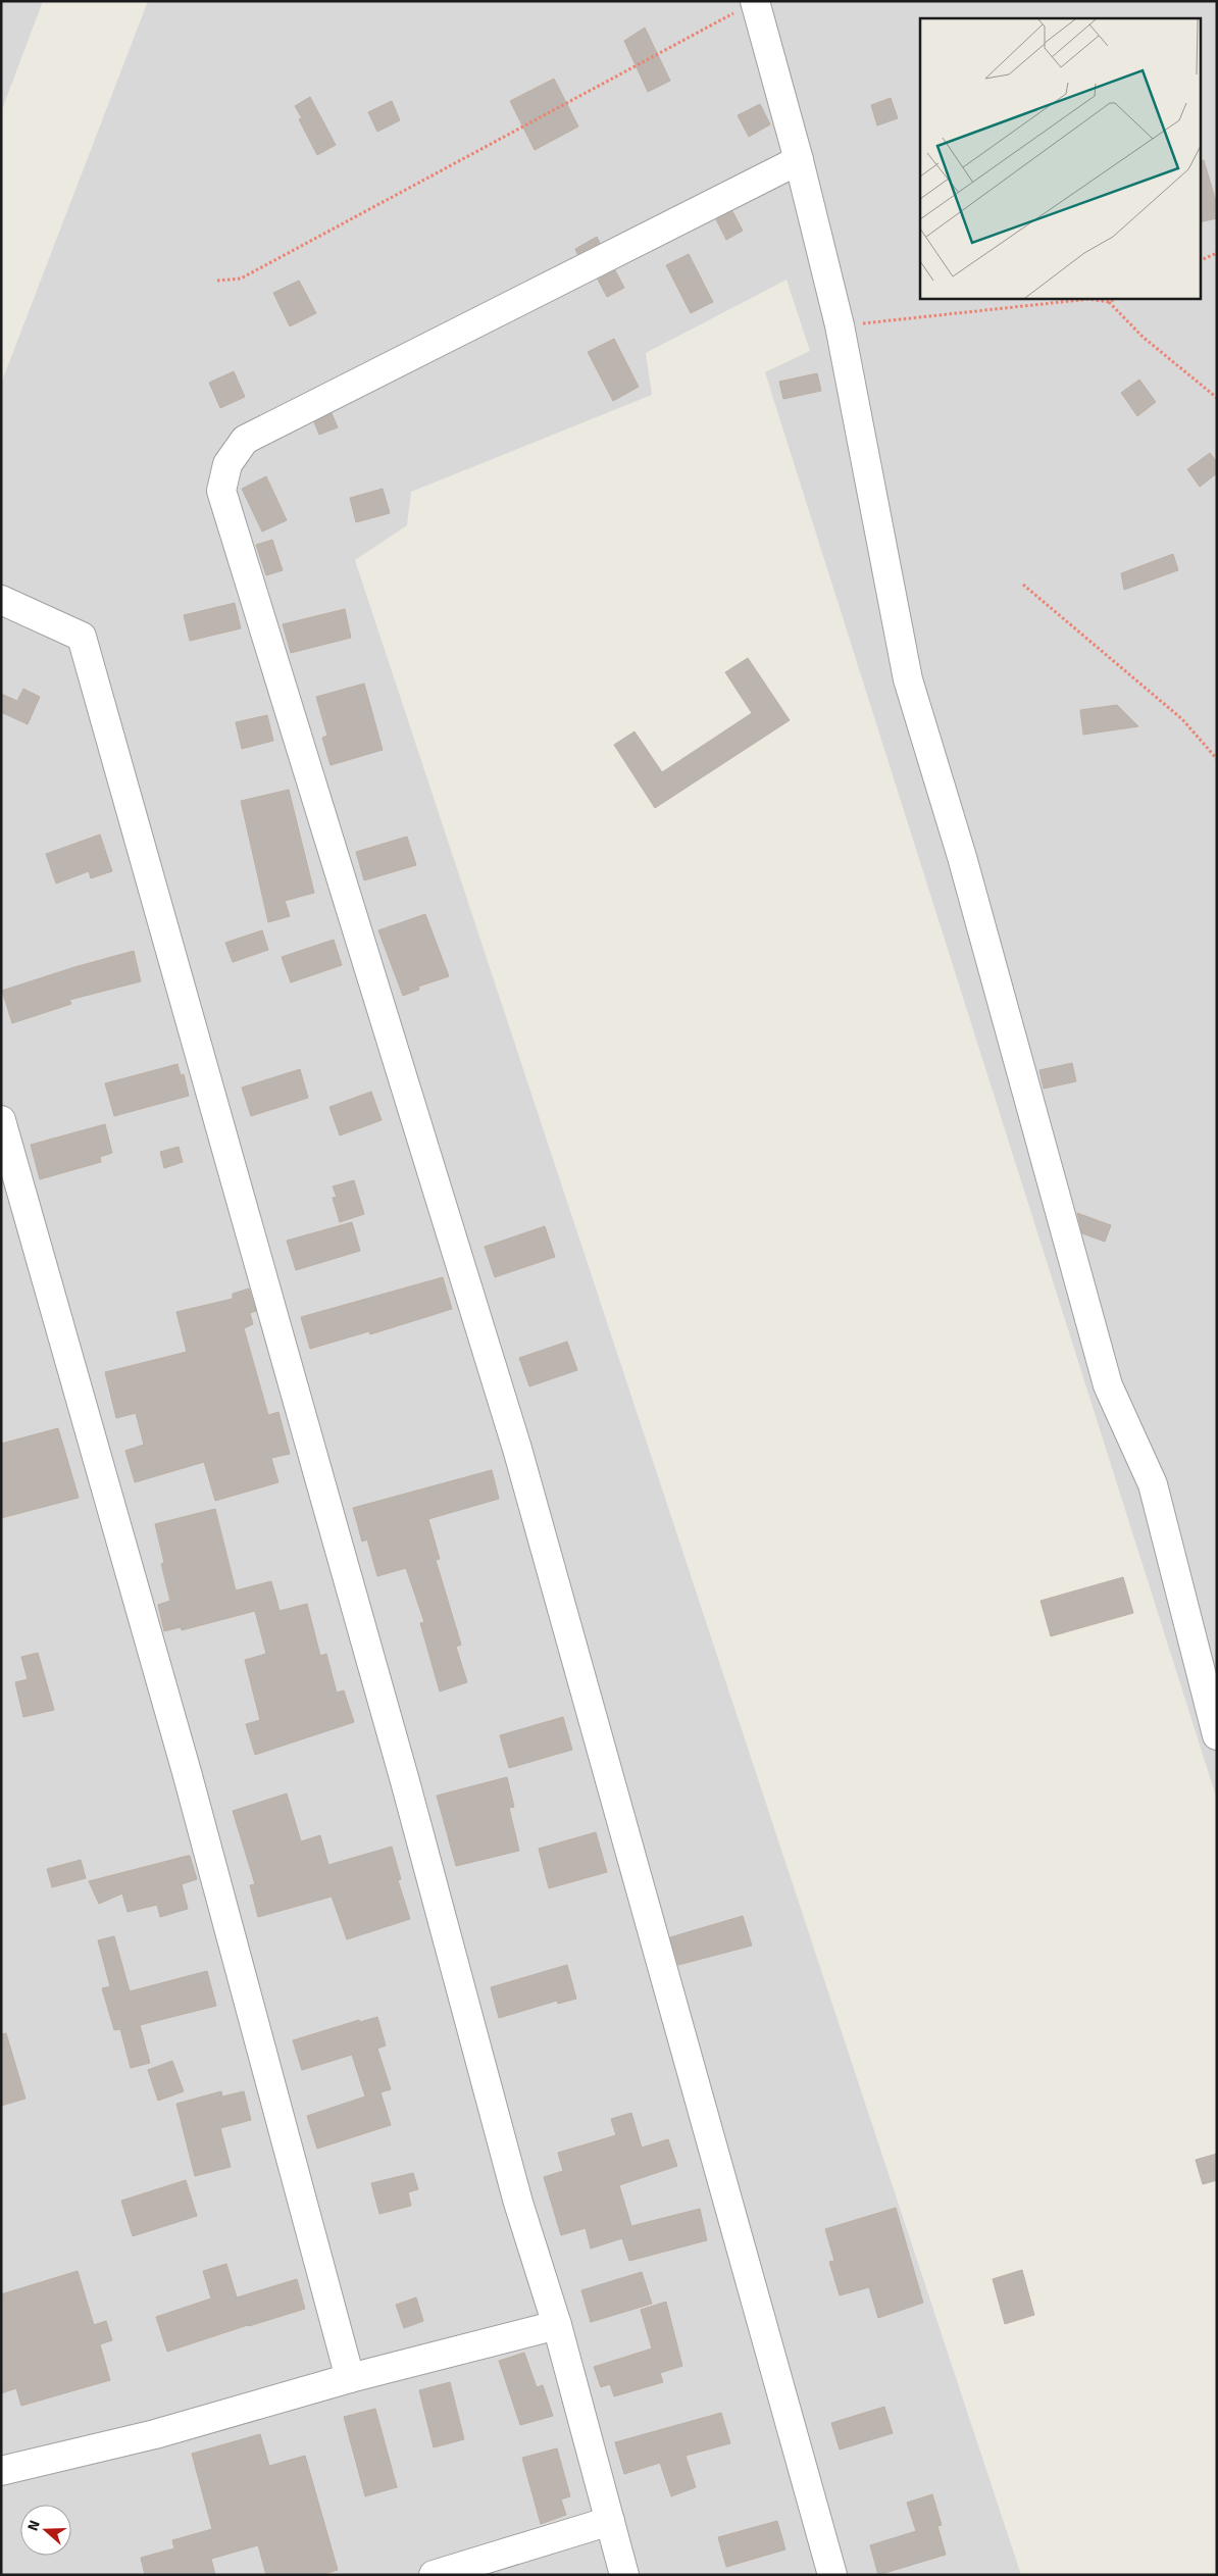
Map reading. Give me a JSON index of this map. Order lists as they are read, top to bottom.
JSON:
{
  "north": "left"
}
